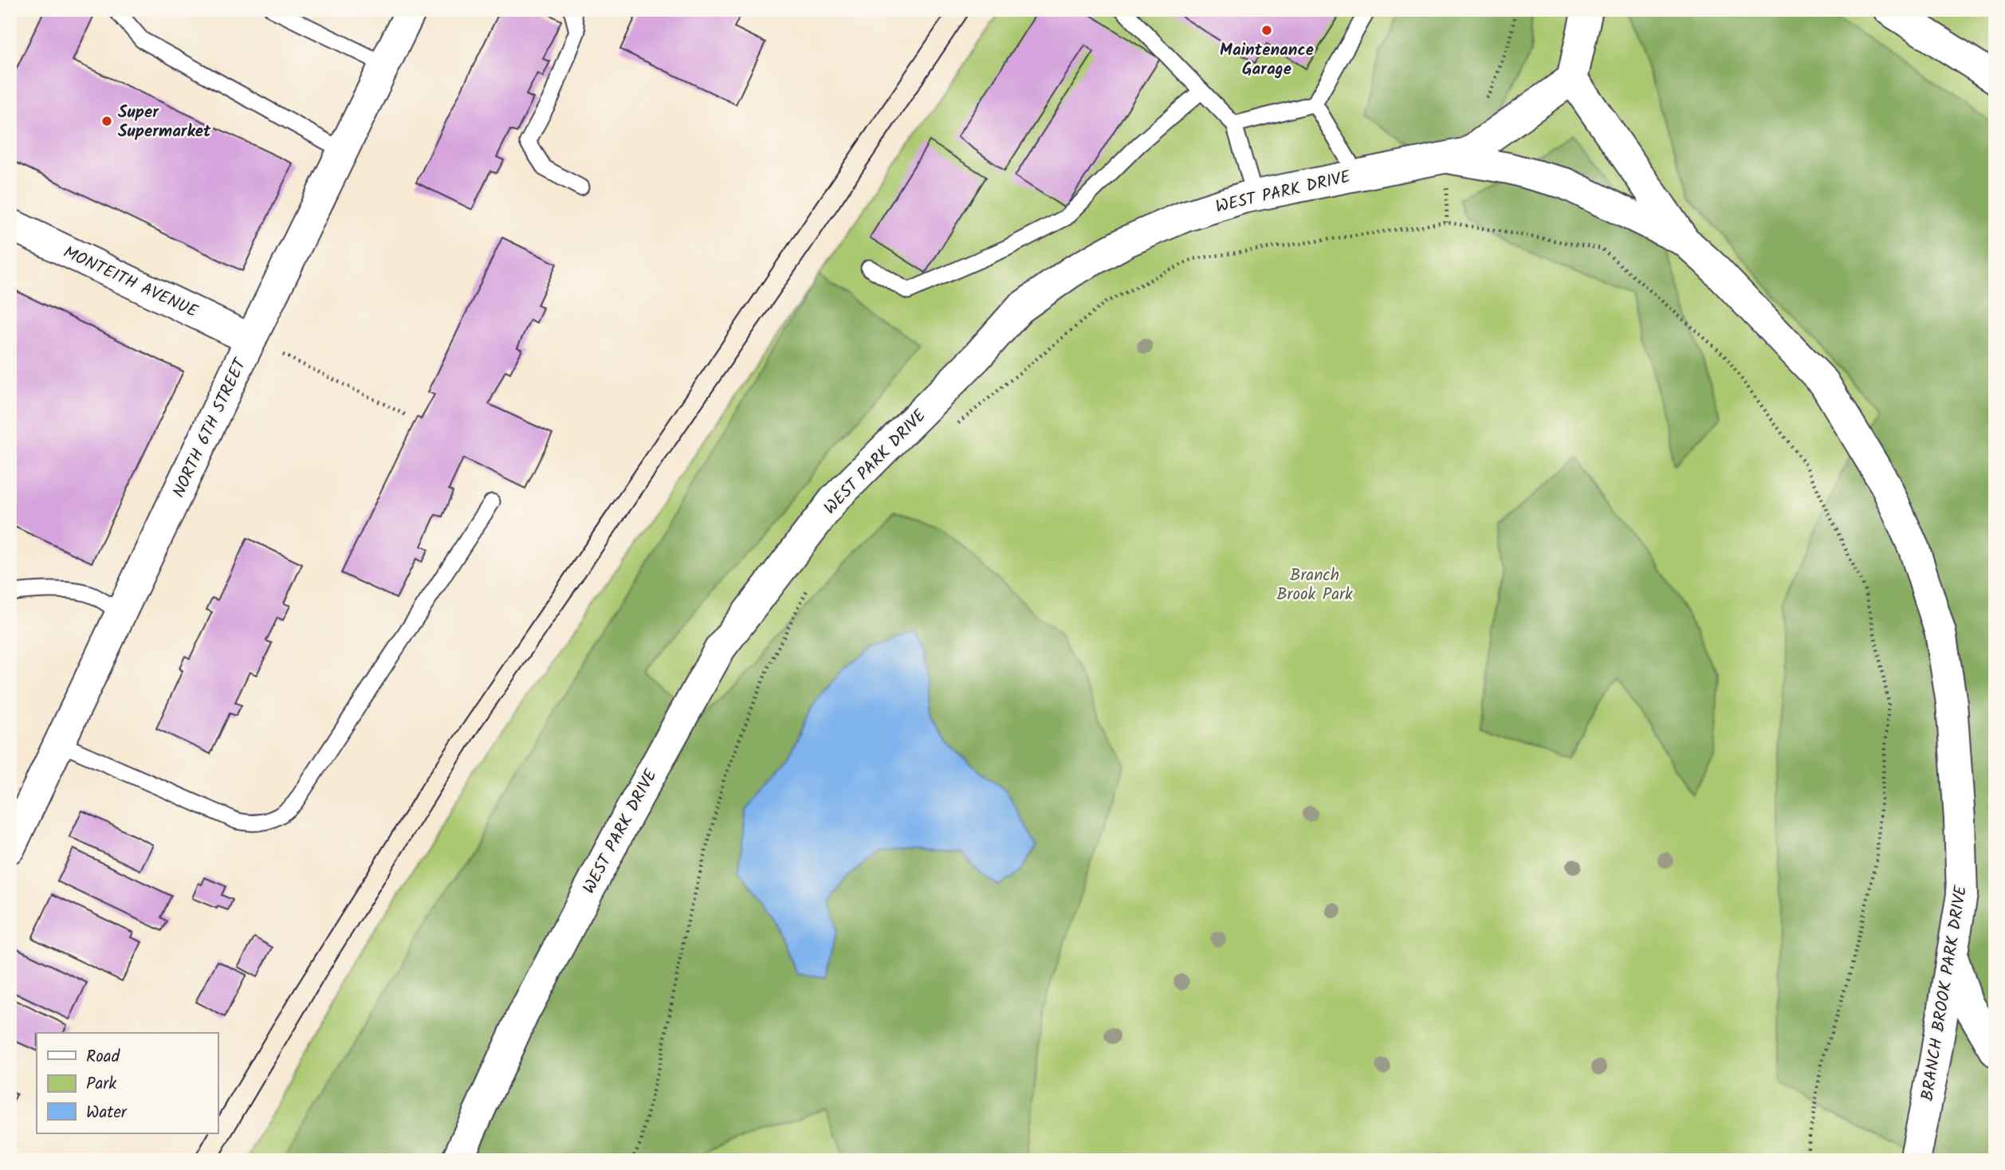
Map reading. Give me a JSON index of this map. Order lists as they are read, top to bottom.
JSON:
{
  "streets": {
    "street": [
      "WEST PARK DRIVE",
      "MONTEITH AVENUE",
      "NORTH 6TH STREET",
      "BRANCH BROOK PARK DRIVE"
    ]
  },
  "crossings": [
    ["WEST PARK DRIVE", "BRANCH BROOK PARK DRIVE"],
    ["MONTEITH AVENUE", "NORTH 6TH STREET"]
  ],
  "parks": ["Branch Brook Park"],
  "places": ["Maintenance Garage", "Super Supermarket"],
  "legend": ["Road", "Park", "Water"]
}
